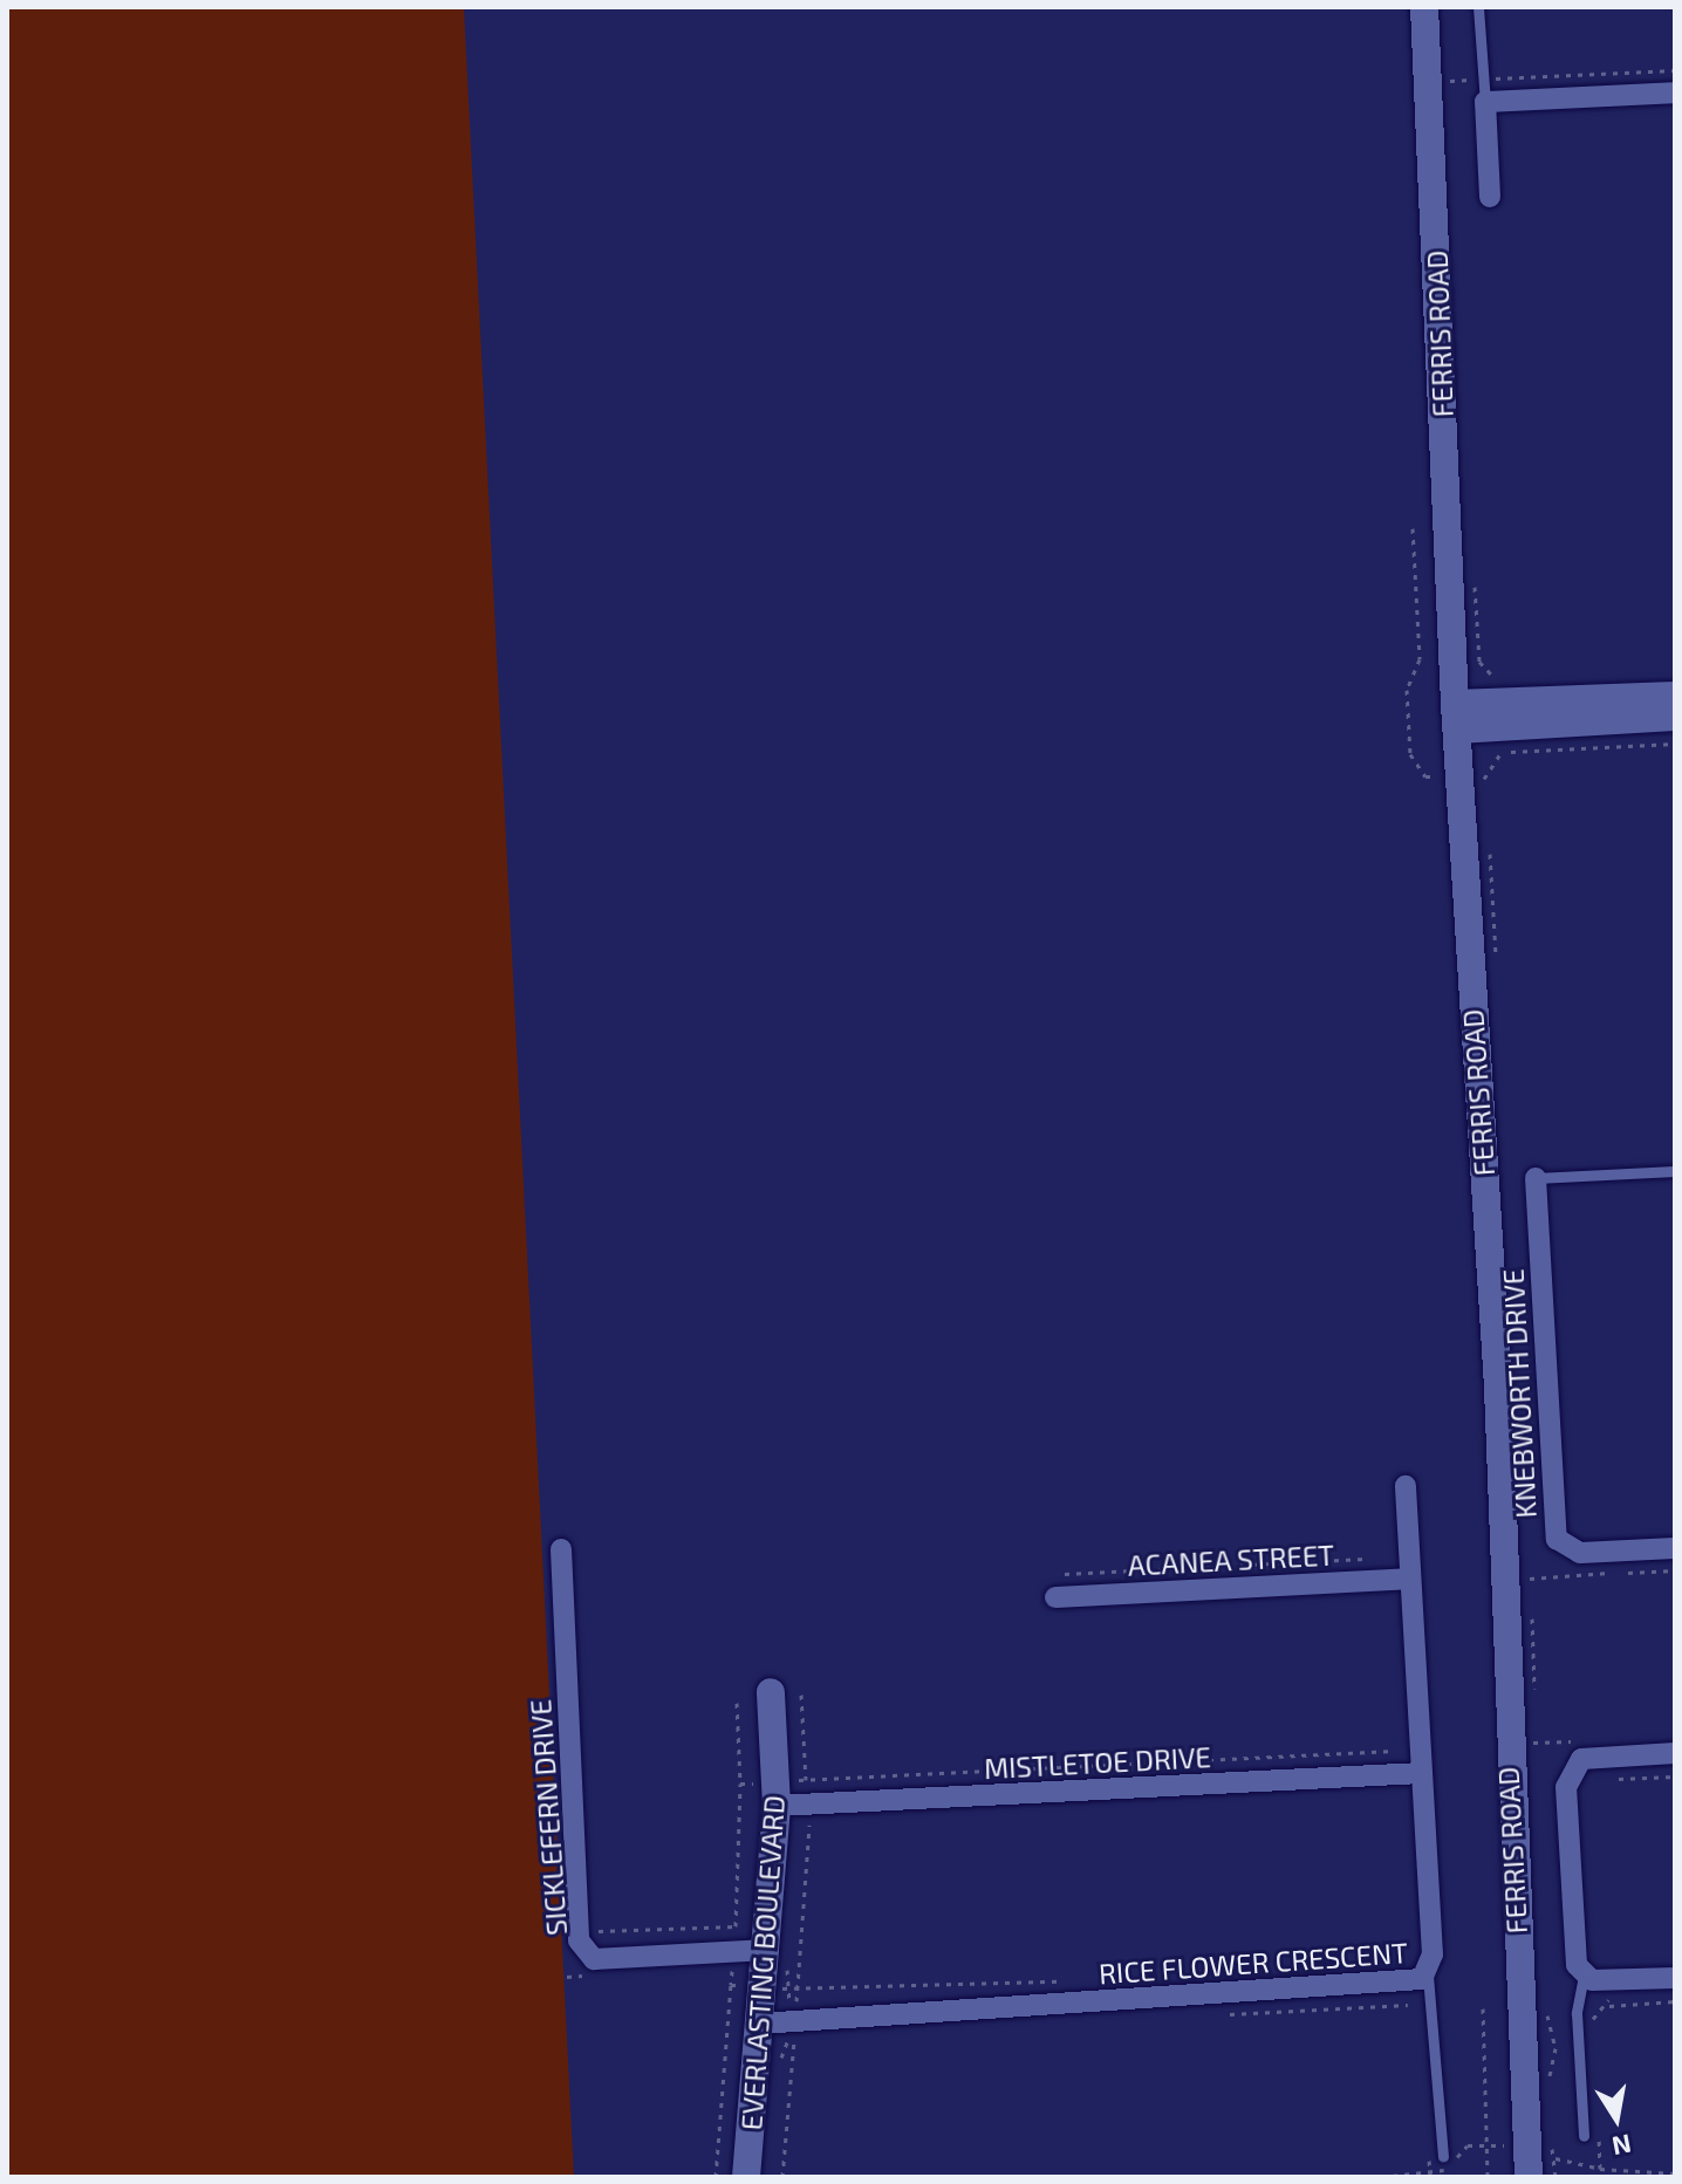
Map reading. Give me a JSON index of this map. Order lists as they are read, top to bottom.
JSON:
{
  "streets": {
    "street": [
      "FERRIS ROAD",
      "KNEBWORTH DRIVE",
      "ACANEA STREET",
      "MISTLETOE DRIVE",
      "SICKLEFERN DRIVE",
      "EVERLASTING BOULEVARD",
      "RICE FLOWER CRESCENT"
    ]
  },
  "crossings": [
    ["ACANEA STREET", "RICE FLOWER CRESCENT"],
    ["MISTLETOE DRIVE", "EVERLASTING BOULEVARD"],
    ["MISTLETOE DRIVE", "RICE FLOWER CRESCENT"],
    ["SICKLEFERN DRIVE", "EVERLASTING BOULEVARD"],
    ["EVERLASTING BOULEVARD", "RICE FLOWER CRESCENT"]
  ],
  "north": "bottom"
}
